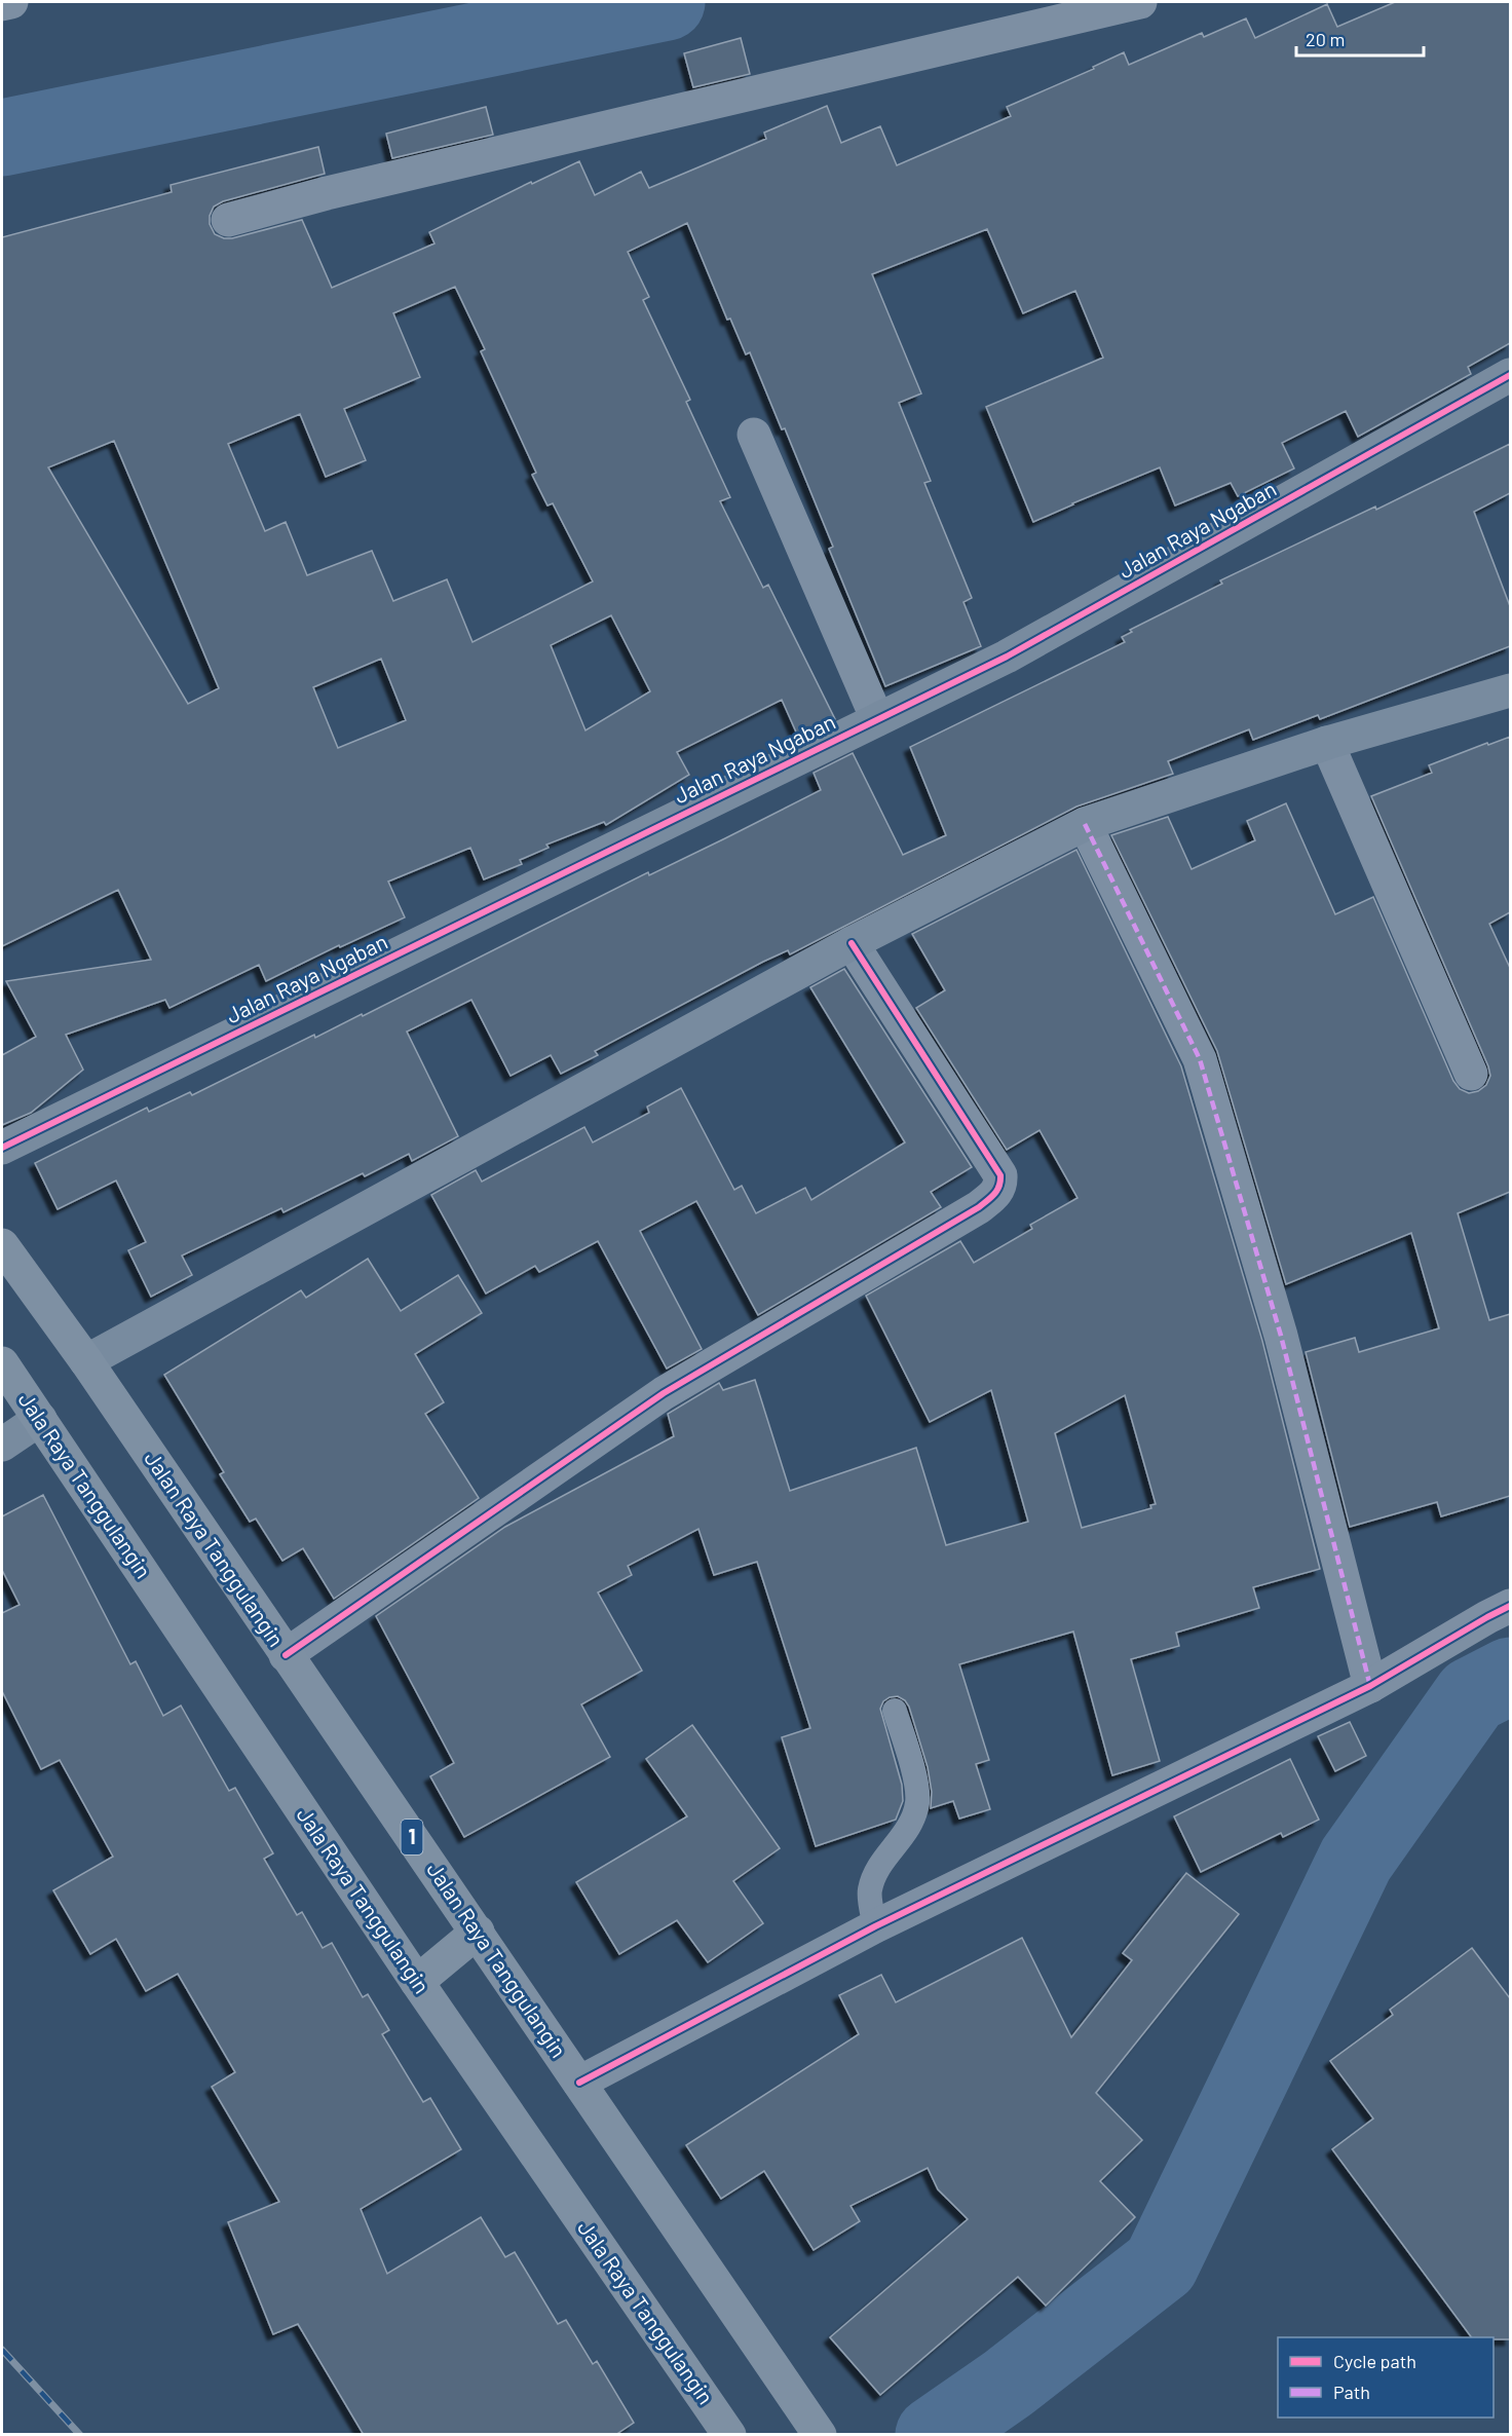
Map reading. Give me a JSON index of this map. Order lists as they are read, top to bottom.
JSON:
{
  "streets": {
    "highway": ["Jala Raya Tanggulangin", "Jalan Raya Tanggulangin", "1"],
    "street": ["Jalan Raya Ngaban"]
  },
  "legend": ["Cycle path", "Path"],
  "scale_bar": "20 m"
}
